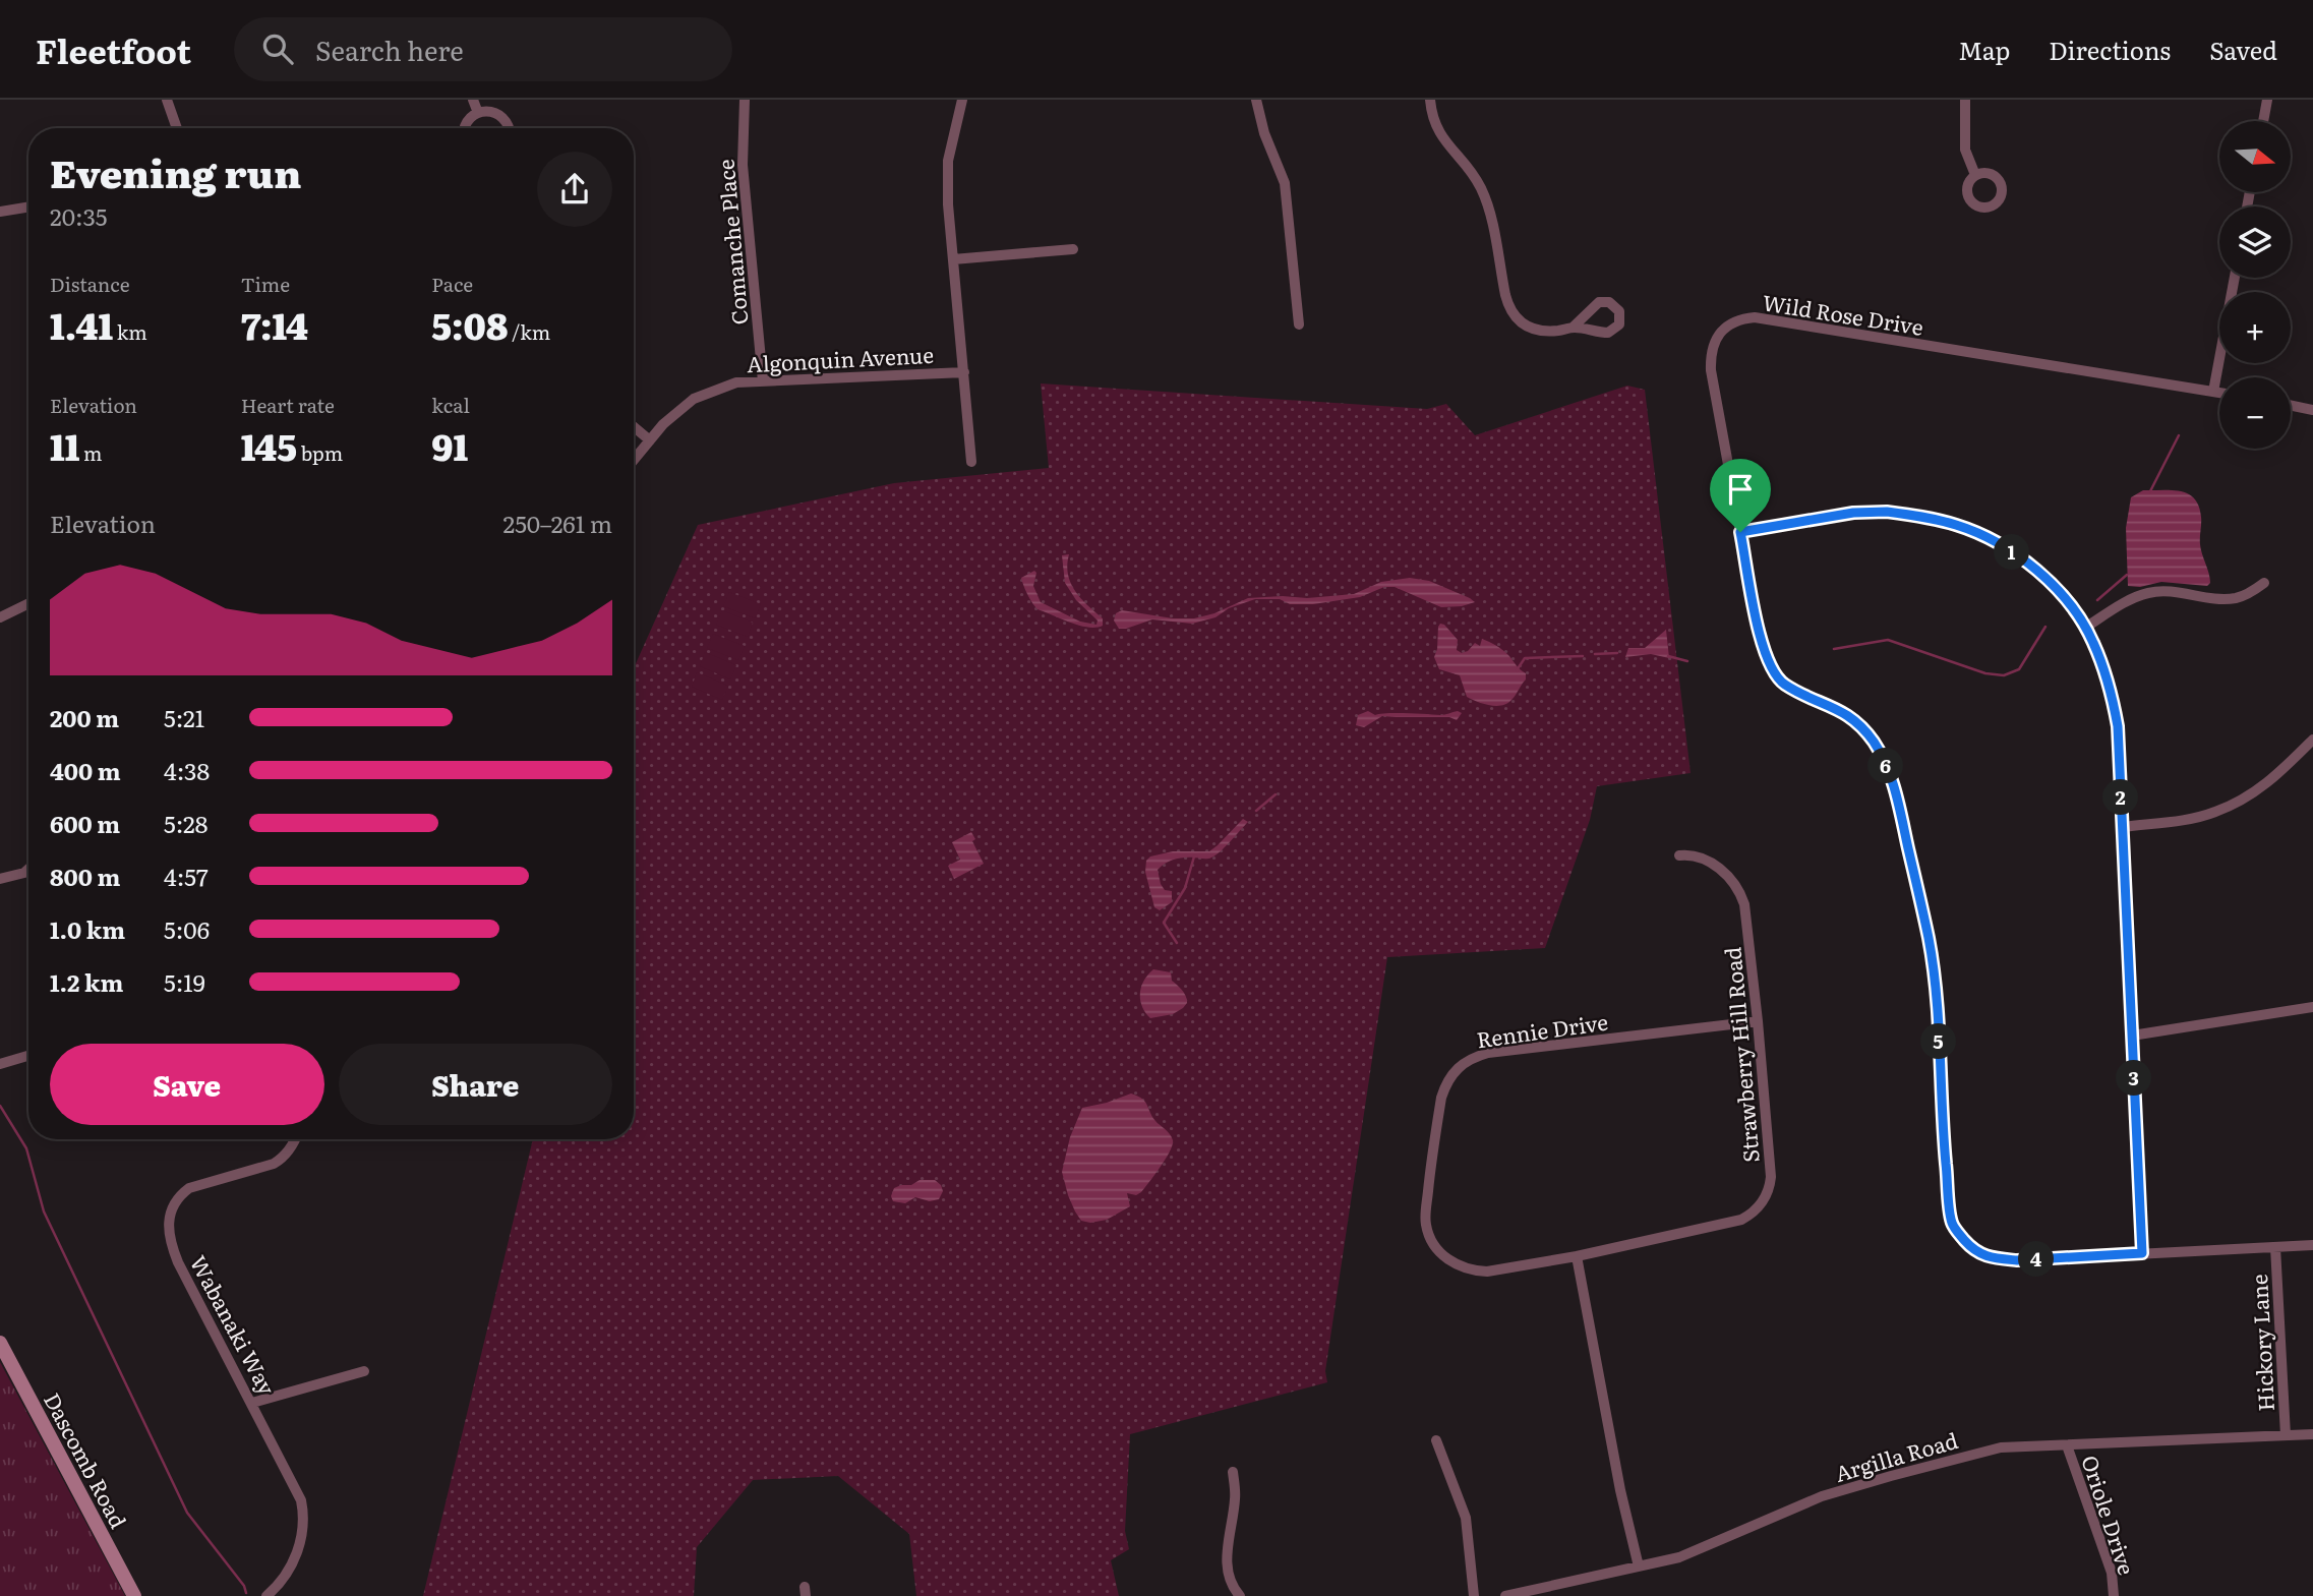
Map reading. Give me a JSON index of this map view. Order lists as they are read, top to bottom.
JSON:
{
  "streets": {
    "main road": ["Dascomb Road"],
    "street": [
      "Comanche Place",
      "Wild Rose Drive",
      "Algonquin Avenue",
      "Rennie Drive",
      "Strawberry Hill Road",
      "Wabanaki Way",
      "Hickory Lane",
      "Argilla Road",
      "Oriole Drive"
    ]
  },
  "crossings": [
    ["Comanche Place", "Algonquin Avenue"],
    ["Wild Rose Drive", "Hickory Lane"],
    ["Rennie Drive", "Strawberry Hill Road"],
    ["Hickory Lane", "Argilla Road"],
    ["Argilla Road", "Oriole Drive"]
  ],
  "north": "right",
  "page": {
    "header": "Fleetfoot",
    "search": "Search here",
    "nav": ["Map", "Directions", "Saved"],
    "map_buttons": ["+", "−"],
    "heading": ["Evening run", "20:35"],
    "stats": [
      ["Distance", "1.41 km"],
      ["Time", "7:14"],
      ["Pace", "5:08 /km"],
      ["Elevation", "11 m"],
      ["Heart rate", "145 bpm"],
      ["kcal", "91"]
    ],
    "chart": ["Elevation", "250–261 m"],
    "pins": [
      "1",
      "6",
      "2",
      "5",
      "3",
      "4"
    ],
    "list": [
      {
        "name": "200 m",
        "note": "5:21"
      },
      {
        "name": "400 m",
        "note": "4:38"
      },
      {
        "name": "600 m",
        "note": "5:28"
      },
      {
        "name": "800 m",
        "note": "4:57"
      },
      {
        "name": "1.0 km",
        "note": "5:06"
      },
      {
        "name": "1.2 km",
        "note": "5:19"
      }
    ],
    "buttons": ["Save", "Share"]
  }
}
